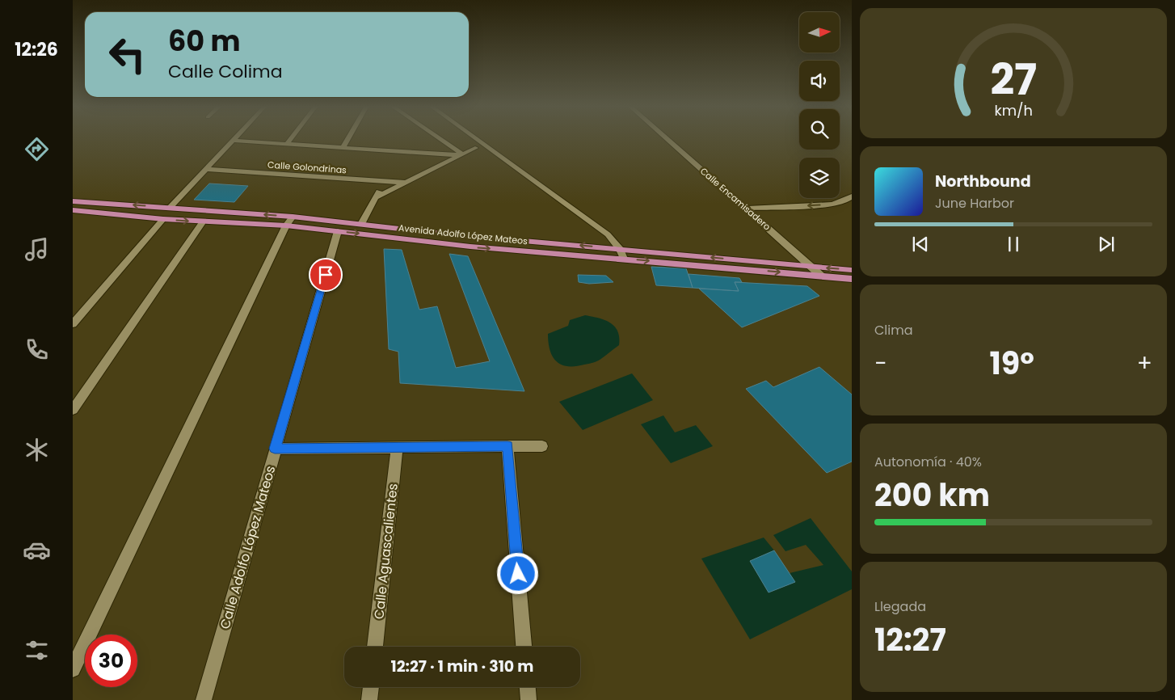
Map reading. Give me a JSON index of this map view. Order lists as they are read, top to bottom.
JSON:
{
  "streets": {
    "main road": ["Avenida Adolfo López Mateos"],
    "street": [
      "Calle Golondrinas",
      "Calle Encamisadero",
      "Calle Adolfo López Mateos",
      "Calle Aguascalientes"
    ]
  },
  "crossings": [
    ["Calle Encamisadero", "Avenida Adolfo López Mateos"],
    ["Avenida Adolfo López Mateos", "Calle Adolfo López Mateos"]
  ],
  "north": "right",
  "page": {
    "tabs": "12:26",
    "turn": ["60 m", "Calle Colima"],
    "song": ["Northbound", "June Harbor"],
    "tile": [
      "Clima",
      ["Autonomía · 40%", "200 km"],
      ["Llegada", "12:27"]
    ],
    "heat": ["−", "19°", "+"],
    "limit": "30",
    "trip": "12:27 · 1 min · 310 m",
    "gauge": ["27", "km/h"]
  }
}
